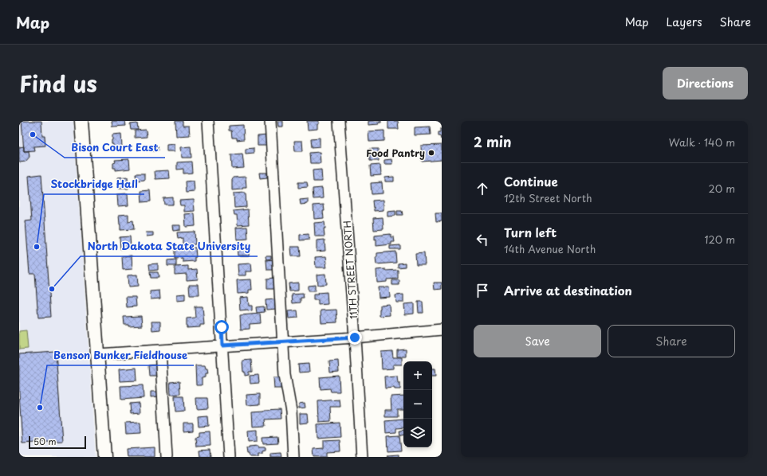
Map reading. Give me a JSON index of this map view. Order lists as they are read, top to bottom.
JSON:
{
  "streets": {
    "street": ["11TH STREET NORTH"]
  },
  "places": [
    "Bison Court East",
    "Food Pantry",
    "Stockbridge Hall",
    "North Dakota State University",
    "Benson Bunker Fieldhouse"
  ],
  "scale_bar": "50 m",
  "page": {
    "header": "Map",
    "nav": ["Map", "Layers", "Share"],
    "title": "Find us",
    "buttons": [
      "Directions",
      ["Save", "Share"]
    ],
    "heading": ["2 min", "Walk · 140 m"],
    "list": [
      ["Continue", "12th Street North", "20 m"],
      ["Turn left", "14th Avenue North", "120 m"],
      "Arrive at destination"
    ],
    "map_buttons": ["+", "−"],
    "scale": "50 m"
  }
}
